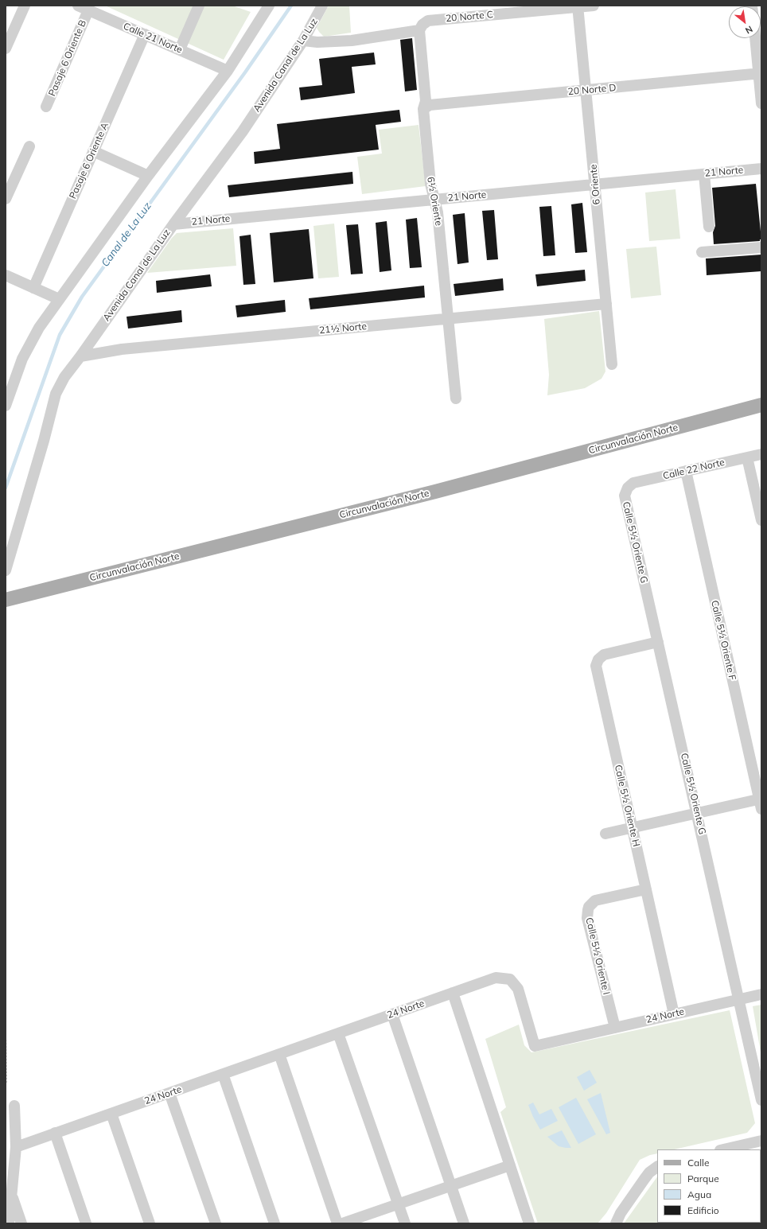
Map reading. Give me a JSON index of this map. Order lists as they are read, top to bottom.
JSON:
{
  "streets": {
    "main road": ["Circunvalación Norte"],
    "street": [
      "20 Norte C",
      "Calle 21 Norte",
      "Pasaje 6 Oriente B",
      "Avenida Canal de La Luz",
      "20 Norte D",
      "Pasaje 6 Oriente A",
      "21 Norte",
      "6 Oriente",
      "6½ Oriente",
      "21½ Norte",
      "Calle 22 Norte",
      "Calle 5½ Oriente G",
      "Calle 5½ Oriente F",
      "Calle 5½ Oriente H",
      "Calle 5½ Oriente I",
      "24 Norte"
    ]
  },
  "crossings": [
    ["20 Norte C", "Avenida Canal de La Luz"],
    ["20 Norte C", "6 Oriente"],
    ["20 Norte C", "6½ Oriente"],
    ["Calle 21 Norte", "Pasaje 6 Oriente B"],
    ["Calle 21 Norte", "Pasaje 6 Oriente A"],
    ["Avenida Canal de La Luz", "21 Norte"],
    ["Avenida Canal de La Luz", "21½ Norte"],
    ["20 Norte D", "6 Oriente"],
    ["20 Norte D", "6½ Oriente"],
    ["21 Norte", "6 Oriente"],
    ["21 Norte", "6½ Oriente"],
    ["6 Oriente", "21½ Norte"],
    ["6½ Oriente", "21½ Norte"],
    ["Calle 22 Norte", "Calle 5½ Oriente G"],
    ["Calle 22 Norte", "Calle 5½ Oriente F"],
    ["Calle 5½ Oriente G", "Calle 5½ Oriente H"],
    ["Calle 5½ Oriente G", "24 Norte"],
    ["Calle 5½ Oriente H", "Calle 5½ Oriente I"],
    ["Calle 5½ Oriente H", "24 Norte"],
    ["Calle 5½ Oriente I", "24 Norte"]
  ],
  "water": ["Canal de La Luz"],
  "legend": [
    "Calle",
    "Parque",
    "Agua",
    "Edificio"
  ],
  "north": "bottom right"
}
